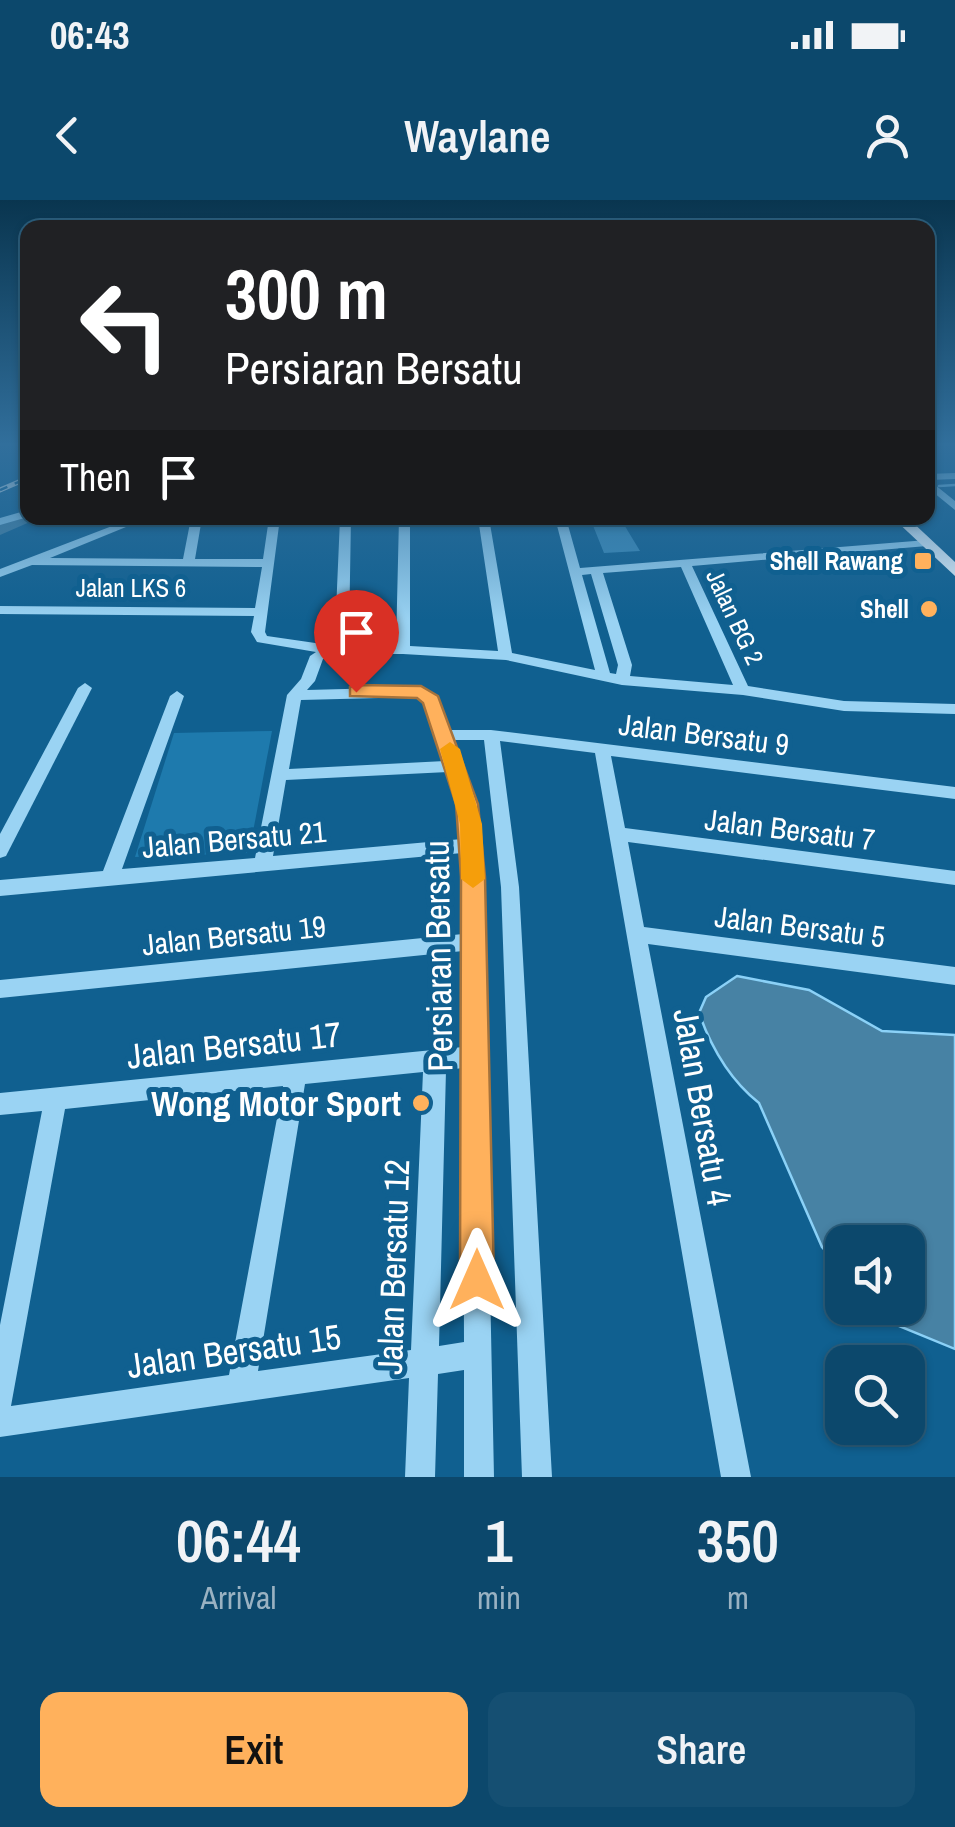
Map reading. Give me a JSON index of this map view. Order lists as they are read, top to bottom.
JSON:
{
  "streets": {
    "street": [
      "Jalan LKS 6",
      "Jalan BG 2",
      "Jalan Bersatu 9",
      "Jalan Bersatu 7",
      "Jalan Bersatu 21",
      "Jalan Bersatu 5",
      "Jalan Bersatu 19",
      "Persiaran Bersatu",
      "Jalan Bersatu 17",
      "Jalan Bersatu 4",
      "Jalan Bersatu 12",
      "Jalan Bersatu 15"
    ]
  },
  "crossings": [
    ["Jalan Bersatu 9", "Persiaran Bersatu"],
    ["Jalan Bersatu 9", "Jalan Bersatu 4"],
    ["Jalan Bersatu 7", "Jalan Bersatu 4"],
    ["Jalan Bersatu 21", "Persiaran Bersatu"],
    ["Jalan Bersatu 5", "Jalan Bersatu 4"],
    ["Jalan Bersatu 19", "Persiaran Bersatu"],
    ["Persiaran Bersatu", "Jalan Bersatu 17"],
    ["Persiaran Bersatu", "Jalan Bersatu 15"],
    ["Jalan Bersatu 17", "Jalan Bersatu 12"],
    ["Jalan Bersatu 12", "Jalan Bersatu 15"]
  ],
  "places": {
    "transit": ["Shell Rawang"],
    "other": ["Shell", "Wong Motor Sport"]
  },
  "page": {
    "status": "06:43",
    "header": "Waylane",
    "turn": ["300 m", "Persiaran Bersatu"],
    "then": "Then",
    "eta": [
      "06:44",
      "Arrival",
      "1",
      "min",
      "350",
      "m"
    ],
    "buttons": ["Exit", "Share"]
  }
}
